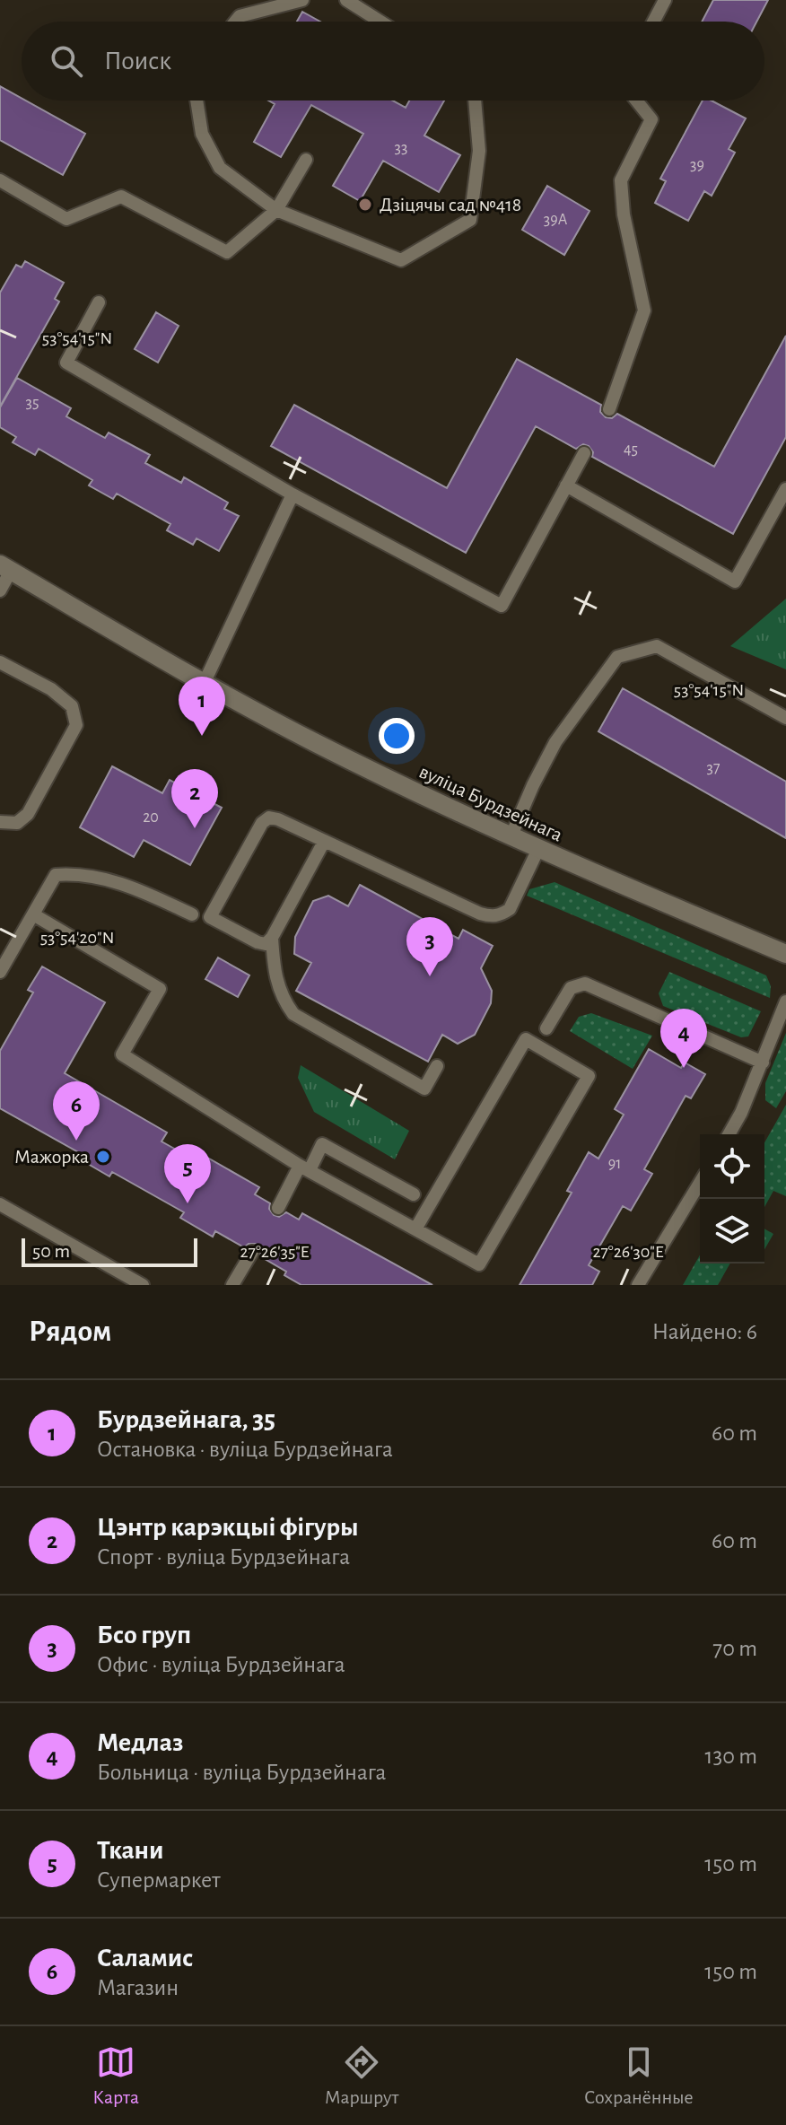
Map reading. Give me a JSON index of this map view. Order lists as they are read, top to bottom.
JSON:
{
  "streets": {
    "street": ["вуліца Бурдзейнага"]
  },
  "places": ["Дзіцячы сад №418", "Мажорка"],
  "house_numbers": [
    "33",
    "39",
    "39А",
    "35",
    "45",
    "37",
    "20",
    "91"
  ],
  "scale_bar": "50 m",
  "page": {
    "search": "Поиск",
    "pins": [
      "1",
      "2",
      "3",
      "4",
      "6",
      "5"
    ],
    "scale": "50 m",
    "heading": ["Рядом", "Найдено: 6"],
    "list": [
      {
        "mark": "1",
        "name": "Бурдзейнага, 35",
        "note": "Остановка · вуліца Бурдзейнага",
        "value": "60 m"
      },
      {
        "mark": "2",
        "name": "Цэнтр карэкцыі фігуры",
        "note": "Спорт · вуліца Бурдзейнага",
        "value": "60 m"
      },
      {
        "mark": "3",
        "name": "Бсо груп",
        "note": "Офис · вуліца Бурдзейнага",
        "value": "70 m"
      },
      {
        "mark": "4",
        "name": "Медлаз",
        "note": "Больница · вуліца Бурдзейнага",
        "value": "130 m"
      },
      {
        "mark": "5",
        "name": "Ткани",
        "note": "Супермаркет",
        "value": "150 m"
      },
      {
        "mark": "6",
        "name": "Саламис",
        "note": "Магазин",
        "value": "150 m"
      }
    ],
    "nav": ["Карта", "Маршрут", "Сохранённые"]
  },
  "coordinates": [
    "53°54'15\"N",
    "53°54'20\"N",
    "27°26'35\"E",
    "27°26'30\"E"
  ]
}
